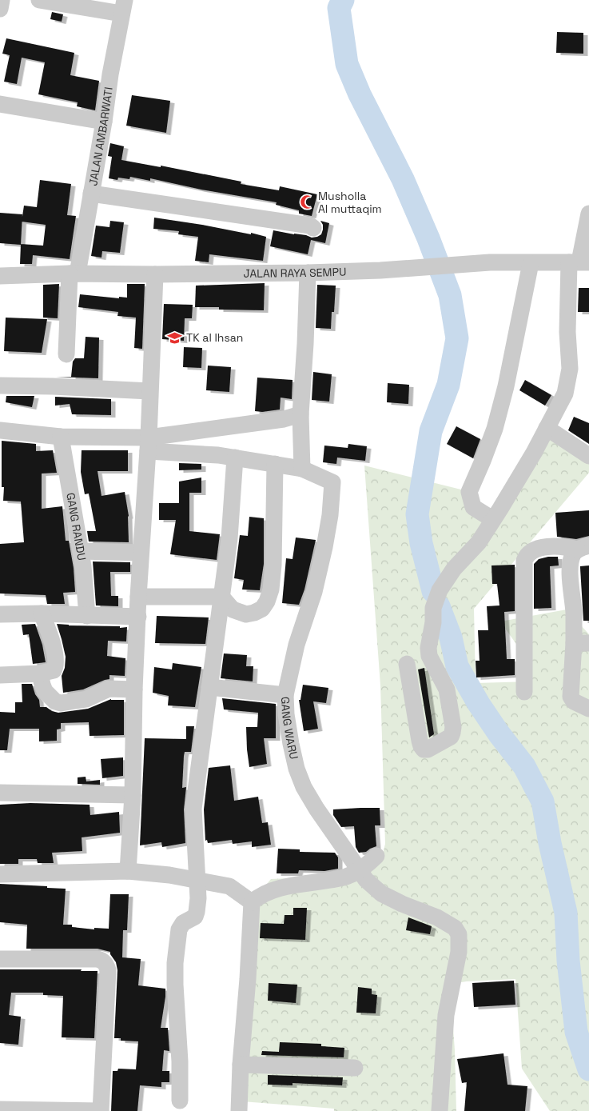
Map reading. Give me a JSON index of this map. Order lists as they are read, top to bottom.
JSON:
{
  "streets": {
    "street": [
      "JALAN AMBARWATI",
      "JALAN RAYA SEMPU",
      "GANG RANDU",
      "GANG WARU"
    ]
  },
  "crossings": [
    ["JALAN AMBARWATI", "JALAN RAYA SEMPU"]
  ],
  "places": {
    "mosque": ["Musholla Al muttaqim"],
    "school or university": ["TK al Ihsan"]
  }
}
